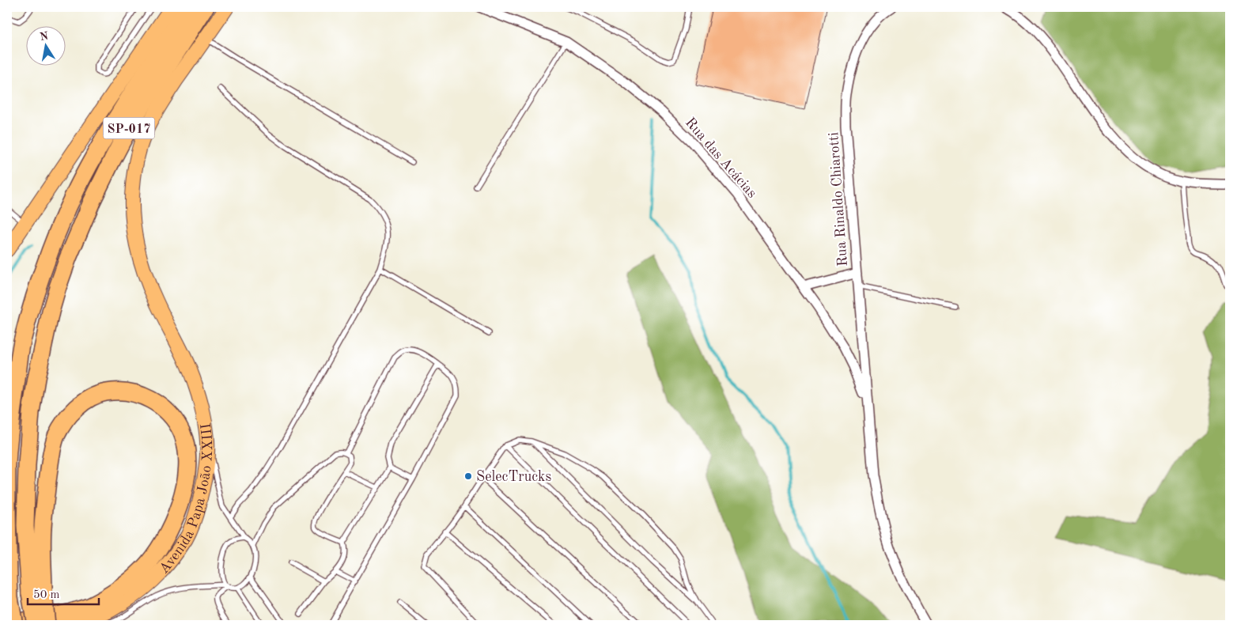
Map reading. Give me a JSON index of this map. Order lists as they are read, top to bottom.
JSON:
{
  "streets": {
    "highway": ["SP-017"],
    "main road": ["Avenida Papa João XXIII"],
    "street": ["Rua das Acácias", "Rua Rinaldo Chiarotti"]
  },
  "crossings": [
    ["Rua das Acácias", "Rua Rinaldo Chiarotti"]
  ],
  "places": ["SelecTrucks"],
  "scale_bar": "50 m",
  "north": "top"
}
